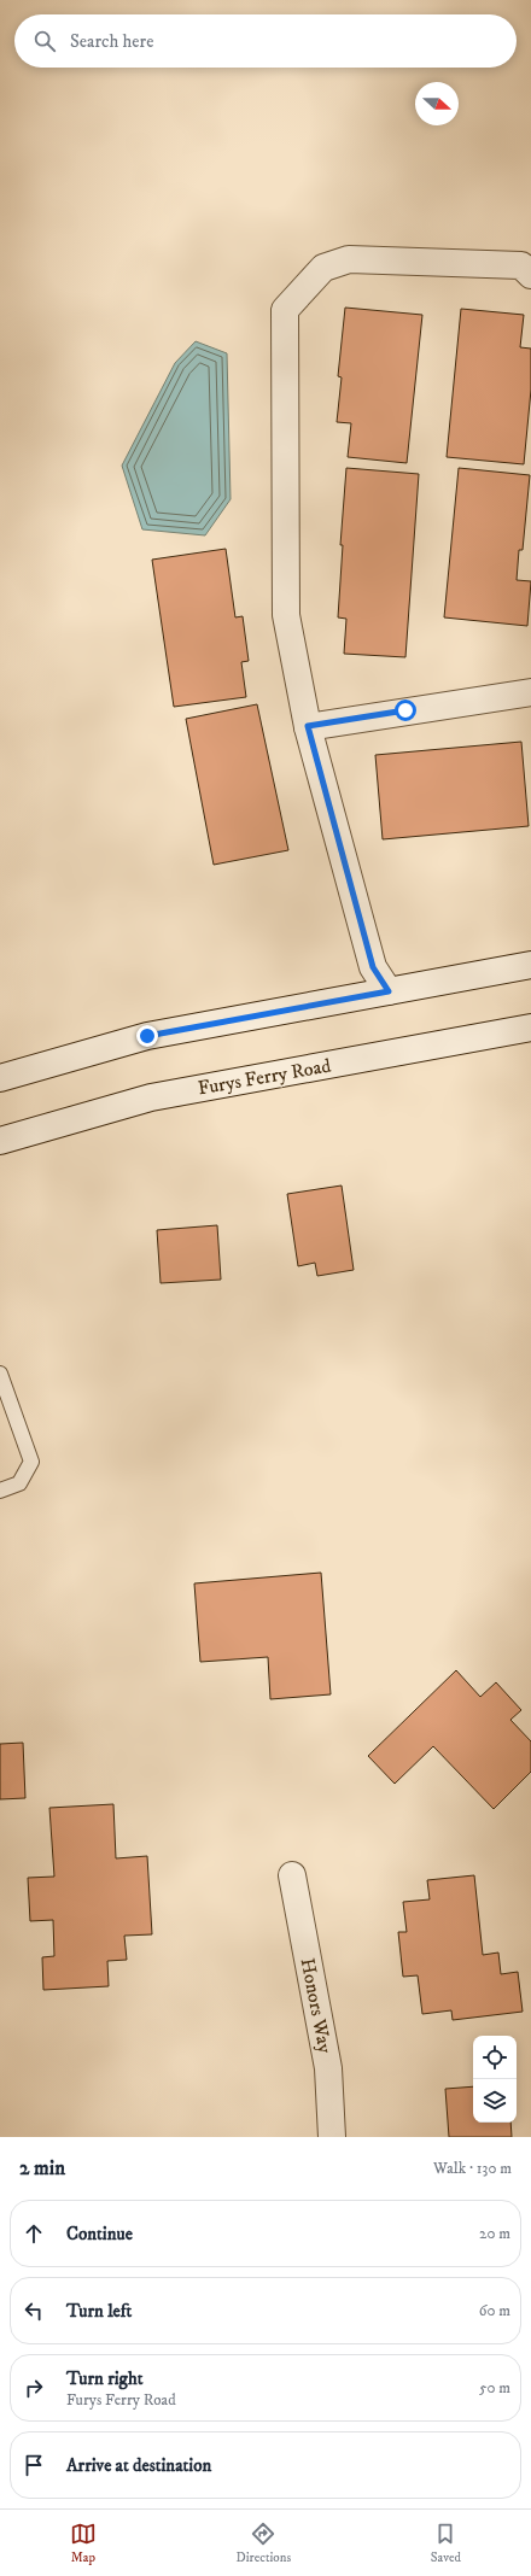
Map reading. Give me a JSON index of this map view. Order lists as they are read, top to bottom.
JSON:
{
  "streets": {
    "street": ["Furys Ferry Road", "Honors Way"]
  },
  "north": "right",
  "page": {
    "search": "Search here",
    "heading": ["2 min", "Walk · 130 m"],
    "list": [
      ["Continue", "20 m"],
      ["Turn left", "60 m"],
      ["Turn right", "Furys Ferry Road", "50 m"],
      "Arrive at destination"
    ],
    "nav": ["Map", "Directions", "Saved"]
  }
}
